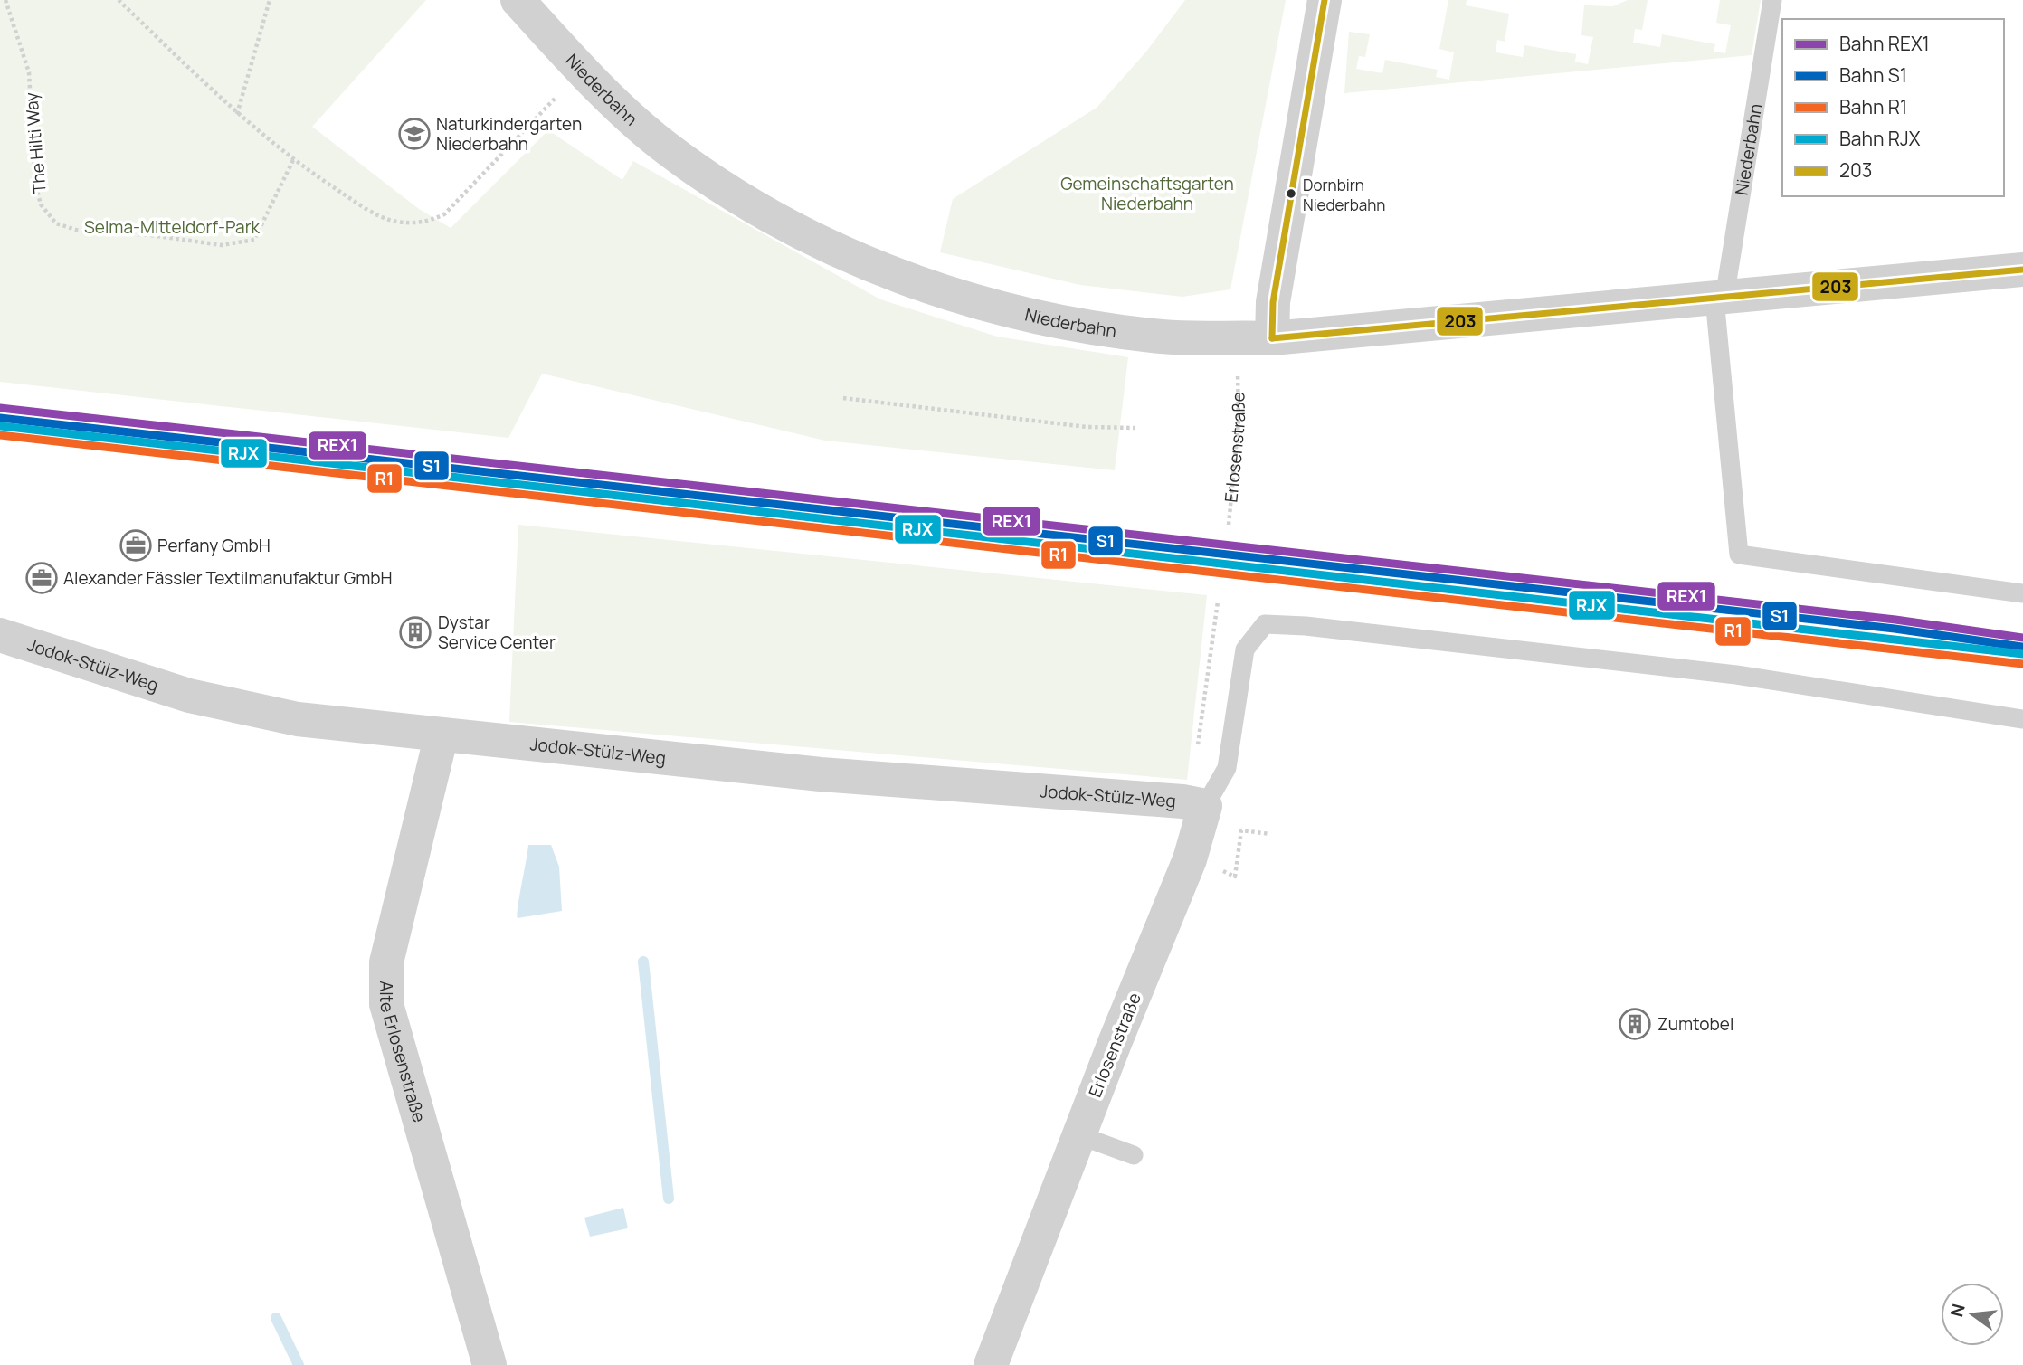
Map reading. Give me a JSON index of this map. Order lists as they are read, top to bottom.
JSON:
{
  "streets": {
    "street": [
      "Niederbahn",
      "Erlosenstraße",
      "Jodok-Stülz-Weg",
      "Alte Erlosenstraße"
    ],
    "path": ["The Hilti Way"]
  },
  "crossings": [
    ["Erlosenstraße", "Jodok-Stülz-Weg"],
    ["Jodok-Stülz-Weg", "Alte Erlosenstraße"]
  ],
  "parks": ["Gemeinschaftsgarten Niederbahn", "Selma-Mitteldorf-Park"],
  "places": {
    "school or university": ["Naturkindergarten Niederbahn"],
    "other": ["Dornbirn Niederbahn"],
    "office": ["Perfany GmbH", "Alexander Fässler Textilmanufaktur GmbH"],
    "building": ["Dystar Service Center", "Zumtobel"]
  },
  "lines": [
    "transit line 203",
    "rail line REX1",
    "rail line S1",
    "rail line RJX",
    "rail line R1"
  ],
  "legend": [
    "Bahn REX1",
    "Bahn S1",
    "Bahn R1",
    "Bahn RJX",
    "203"
  ],
  "north": "left"
}
